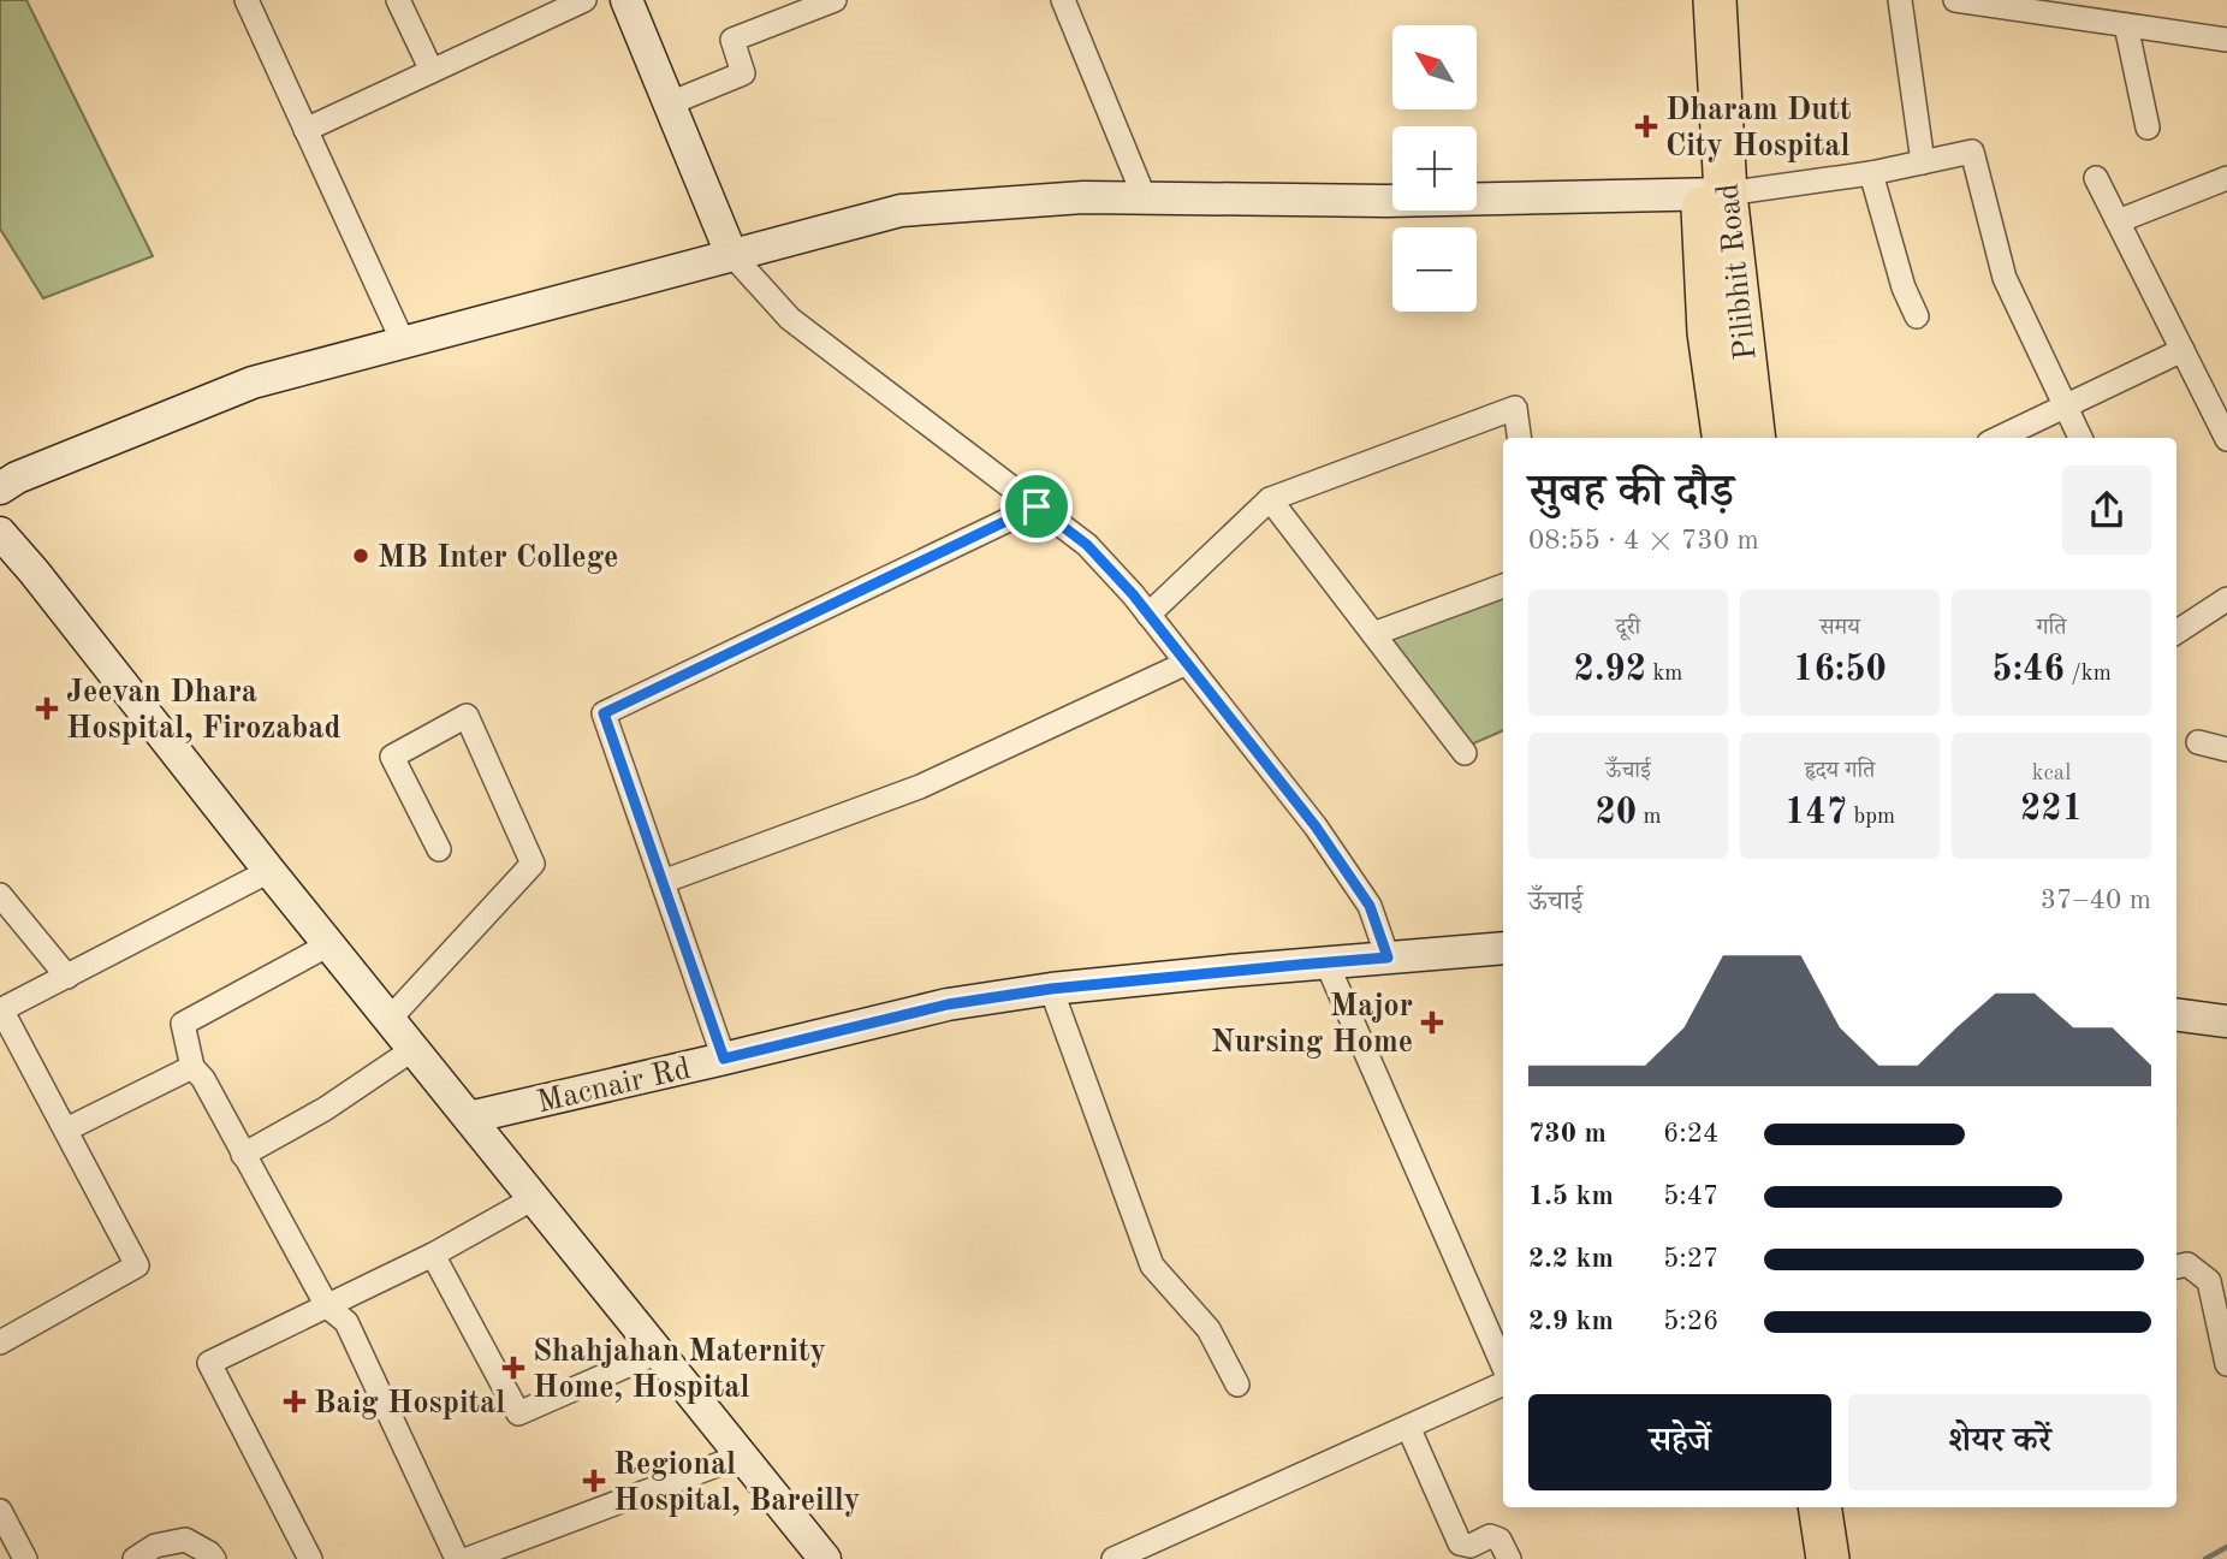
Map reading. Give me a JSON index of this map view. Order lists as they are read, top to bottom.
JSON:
{
  "streets": {
    "highway": ["Pilibhit Road"],
    "street": ["Macnair Rd"]
  },
  "places": {
    "health": [
      "Dharam Dutt City Hospital",
      "Jeevan Dhara Hospital, Firozabad",
      "Major Nursing Home",
      "Shahjahan Maternity Home, Hospital",
      "Baig Hospital",
      "Regional Hospital, Bareilly"
    ],
    "other": ["MB Inter College"]
  },
  "north": "top left",
  "page": {
    "map_buttons": ["+", "−"],
    "heading": ["सुबह की दौड़", "08:55 · 4 × 730 m"],
    "stats": [
      ["दूरी", "2.92 km"],
      ["समय", "16:50"],
      ["गति", "5:46 /km"],
      ["ऊँचाई", "20 m"],
      ["हृदय गति", "147 bpm"],
      ["kcal", "221"]
    ],
    "chart": ["ऊँचाई", "37–40 m"],
    "list": [
      {
        "name": "730 m",
        "note": "6:24"
      },
      {
        "name": "1.5 km",
        "note": "5:47"
      },
      {
        "name": "2.2 km",
        "note": "5:27"
      },
      {
        "name": "2.9 km",
        "note": "5:26"
      }
    ],
    "buttons": ["सहेजें", "शेयर करें"]
  }
}
